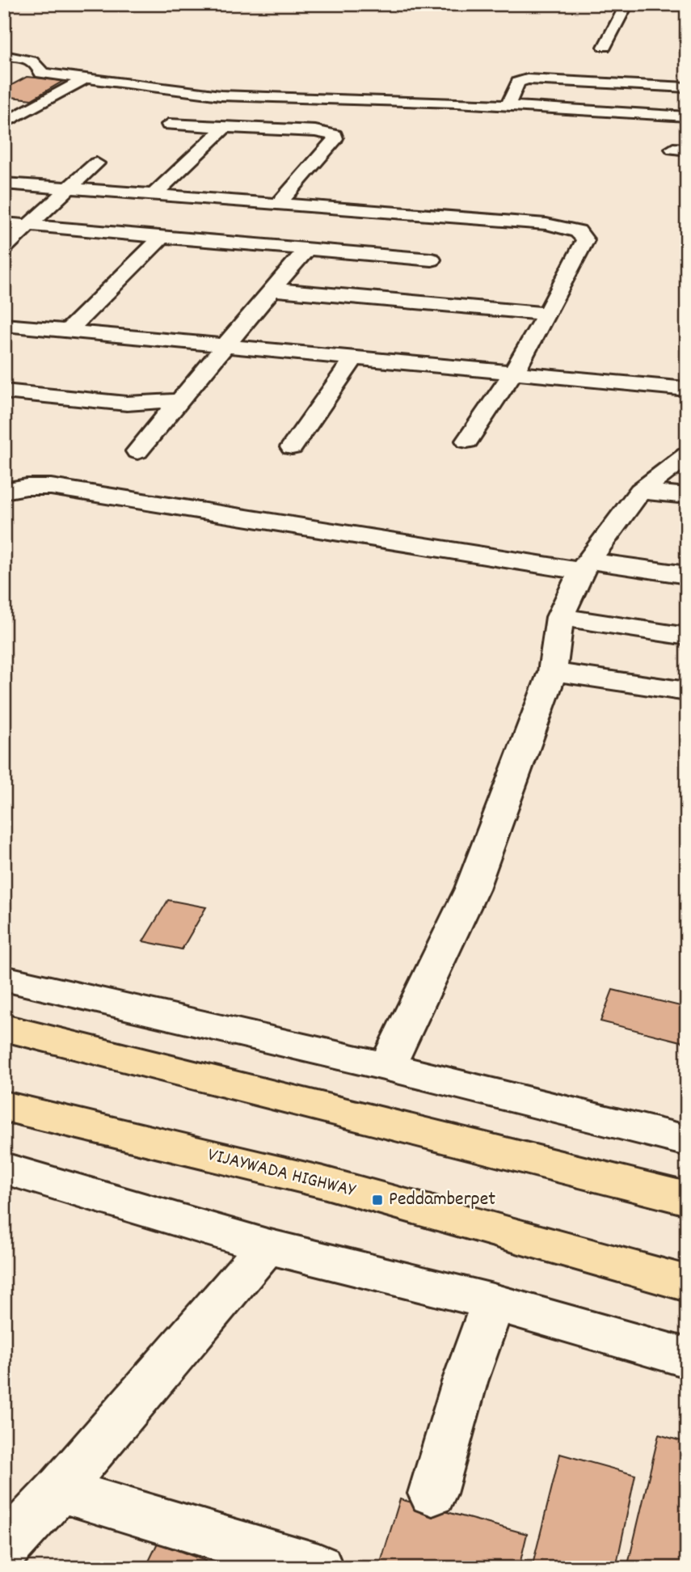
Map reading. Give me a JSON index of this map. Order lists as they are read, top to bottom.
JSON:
{
  "streets": {
    "highway": ["VIJAYWADA HIGHWAY"]
  },
  "places": {
    "transit": ["Peddamberpet"]
  }
}
